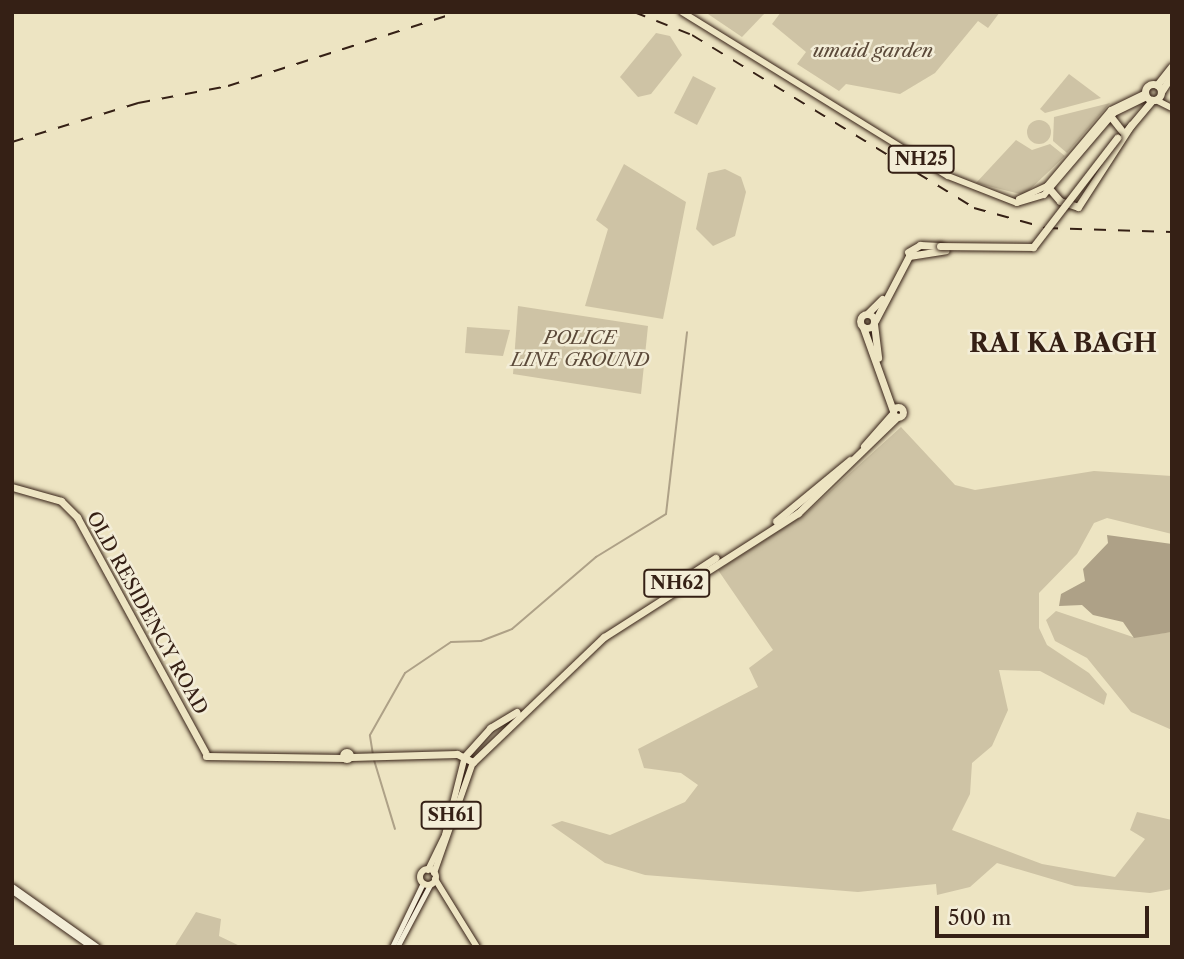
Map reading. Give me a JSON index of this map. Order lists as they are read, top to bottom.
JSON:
{
  "streets": {
    "highway": ["NH62", "OLD RESIDENCY ROAD"],
    "main road": ["NH25", "SH61"]
  },
  "crossings": [
    ["NH62", "OLD RESIDENCY ROAD"],
    ["NH62", "SH61"],
    ["OLD RESIDENCY ROAD", "SH61"]
  ],
  "districts": ["RAI KA BAGH"],
  "parks": ["umaid garden", "POLICE LINE GROUND"],
  "scale_bar": "500 m"
}
